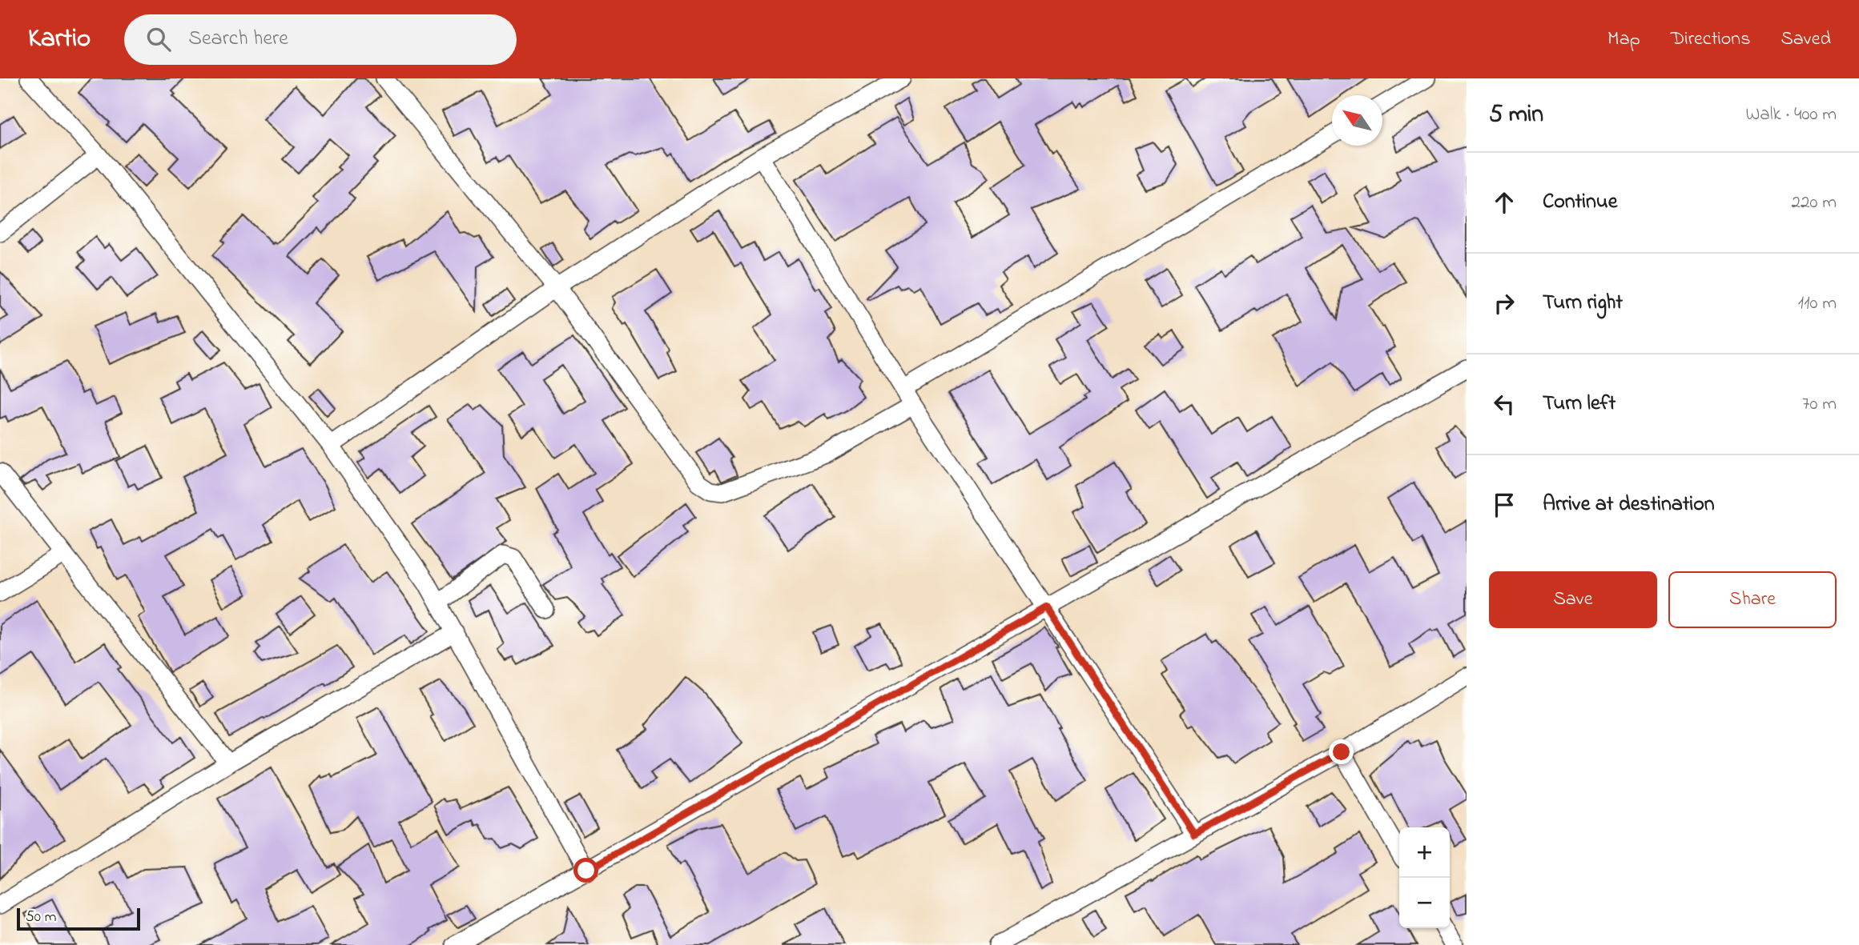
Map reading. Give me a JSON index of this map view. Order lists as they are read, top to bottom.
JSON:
{
  "scale_bar": "50 m",
  "north": "top left",
  "page": {
    "header": "Kartio",
    "search": "Search here",
    "nav": ["Map", "Directions", "Saved"],
    "heading": ["5 min", "Walk · 400 m"],
    "list": [
      ["Continue", "220 m"],
      ["Turn right", "110 m"],
      ["Turn left", "70 m"],
      "Arrive at destination"
    ],
    "buttons": ["Save", "Share"],
    "map_buttons": ["+", "−"],
    "scale": "50 m"
  }
}
